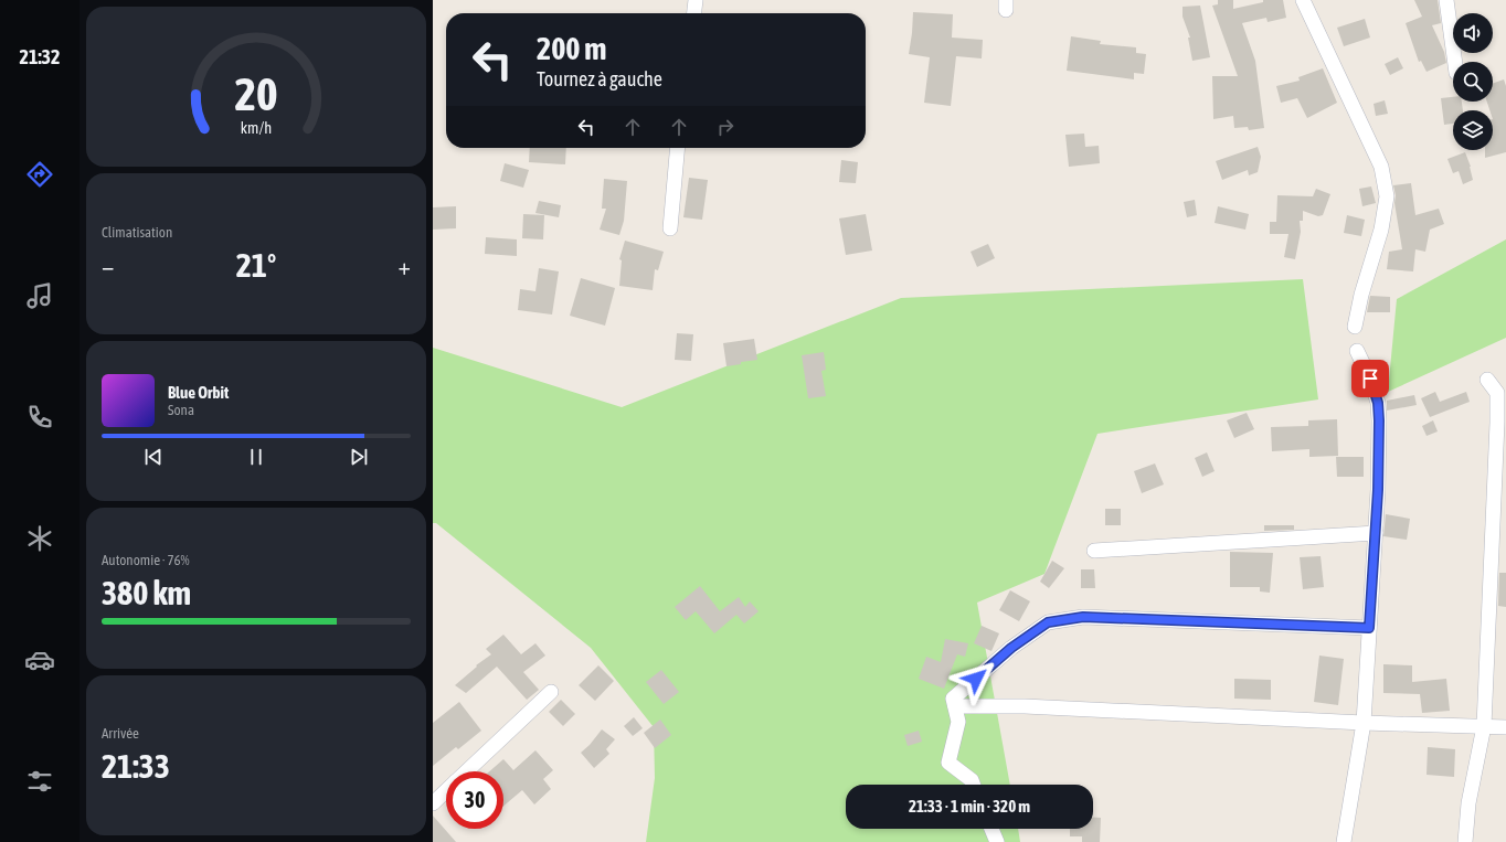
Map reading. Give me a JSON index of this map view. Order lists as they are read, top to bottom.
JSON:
{
  "page": {
    "tabs": "21:32",
    "turn": ["200 m", "Tournez à gauche"],
    "tile": [
      "Climatisation",
      ["Autonomie · 76%", "380 km"],
      ["Arrivée", "21:33"]
    ],
    "heat": ["−", "21°", "+"],
    "song": ["Blue Orbit", "Sona"],
    "limit": "30",
    "trip": "21:33 · 1 min · 320 m",
    "gauge": ["20", "km/h"]
  }
}
